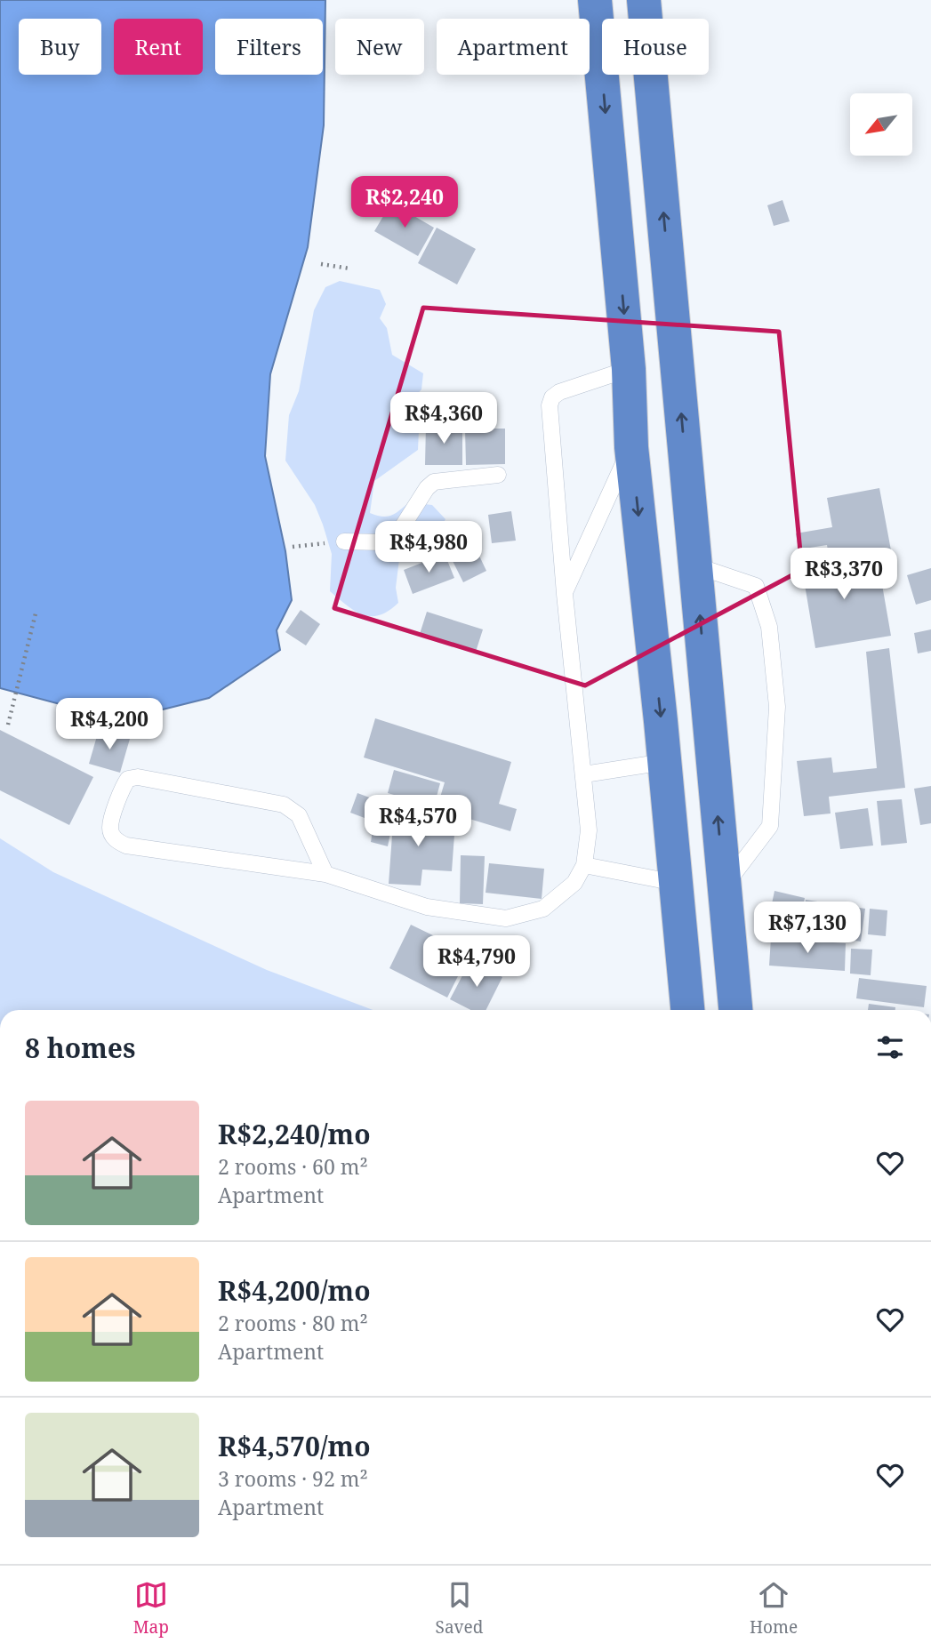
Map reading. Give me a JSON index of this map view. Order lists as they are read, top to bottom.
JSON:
{
  "north": "bottom left",
  "page": {
    "chip": [
      "Buy",
      "Rent",
      "Filters",
      "New",
      "Apartment",
      "House"
    ],
    "price": [
      "R$2,240",
      "R$4,360",
      "R$4,980",
      "R$3,370",
      "R$4,200",
      "R$4,570",
      "R$7,130",
      "R$4,790"
    ],
    "heading": "8 homes",
    "list": [
      {
        "name": "R$2,240/mo",
        "note": "2 rooms · 60 m² · Apartment"
      },
      {
        "name": "R$4,200/mo",
        "note": "2 rooms · 80 m² · Apartment"
      },
      {
        "name": "R$4,570/mo",
        "note": "3 rooms · 92 m² · Apartment"
      }
    ],
    "tabs": ["Map", "Saved", "Home"]
  }
}
